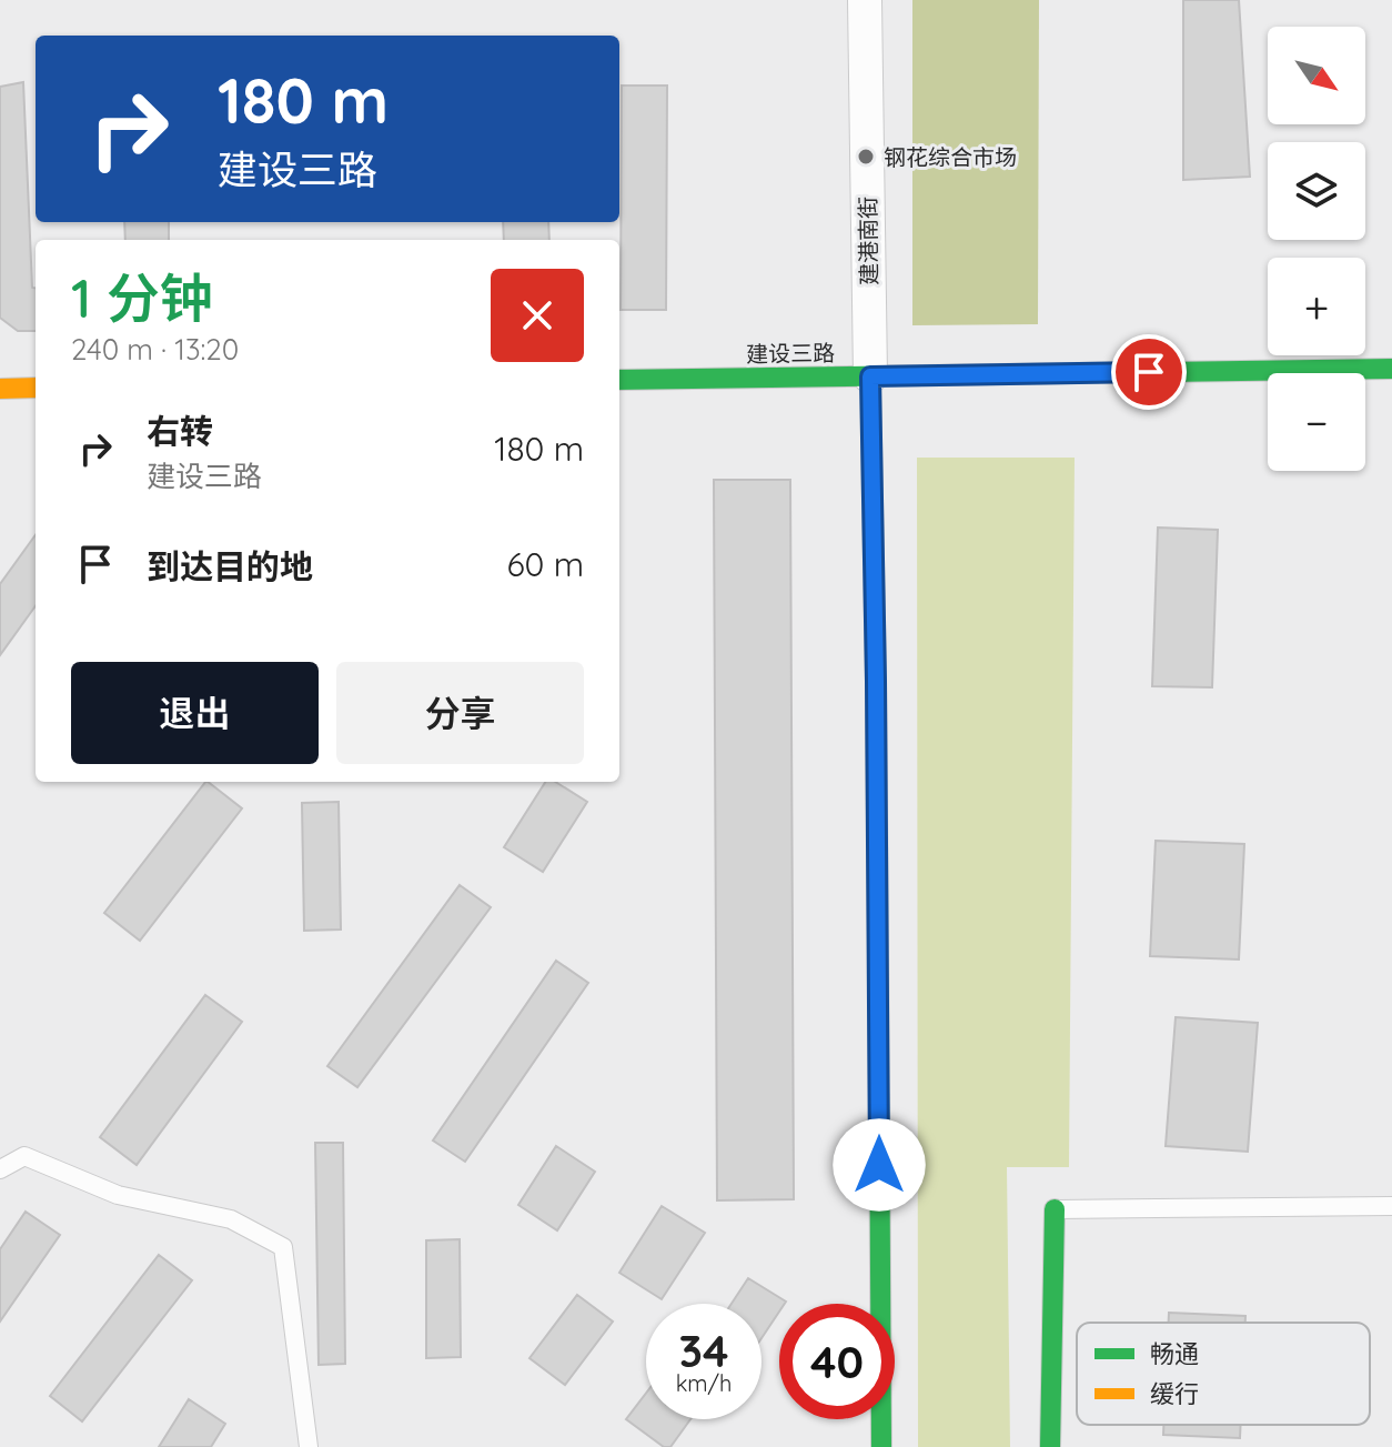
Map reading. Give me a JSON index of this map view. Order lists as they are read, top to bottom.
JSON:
{
  "streets": {
    "street": ["建港南街", "建设三路"]
  },
  "crossings": [
    ["建港南街", "建设三路"]
  ],
  "places": ["钢花综合市场"],
  "legend": ["畅通", "缓行"],
  "north": "bottom right",
  "page": {
    "map_buttons": ["+", "−"],
    "turn": ["180 m", "建设三路"],
    "heading": ["1 分钟", "240 m · 13:20"],
    "list": [
      {
        "name": "右转",
        "note": "建设三路",
        "value": "180 m"
      },
      {
        "name": "到达目的地",
        "value": "60 m"
      }
    ],
    "buttons": ["退出", "分享"],
    "speed": "34 km/h",
    "limit": "40"
  }
}
